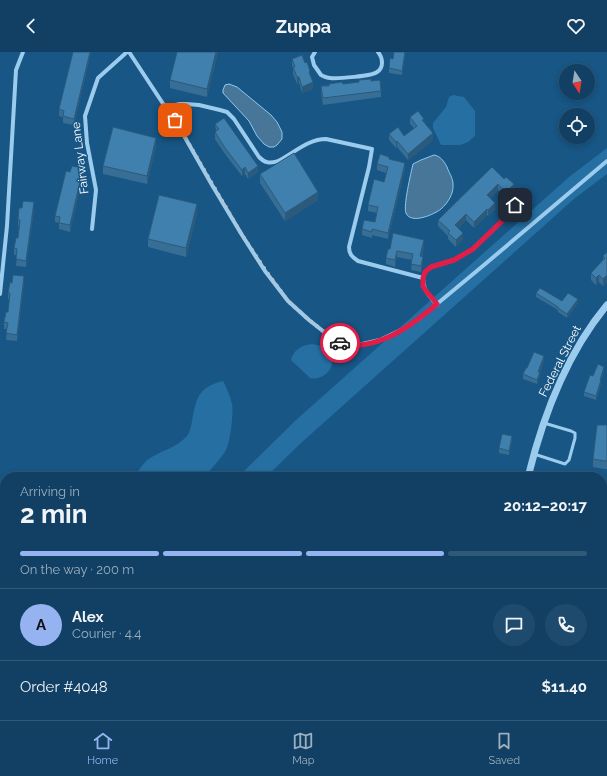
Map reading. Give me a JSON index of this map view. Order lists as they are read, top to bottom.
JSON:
{
  "streets": {
    "street": ["Fairway Lane", "Federal Street"]
  },
  "north": "bottom",
  "page": {
    "header": "Zuppa",
    "heading": ["2 min", "Arriving in", "20:12–20:17"],
    "panel": [
      "Alex",
      "Courier · 4.4",
      "Order #4048",
      "$11.40"
    ],
    "bar": "On the way · 200 m",
    "round": "A",
    "tabs": ["Home", "Map", "Saved"]
  }
}
